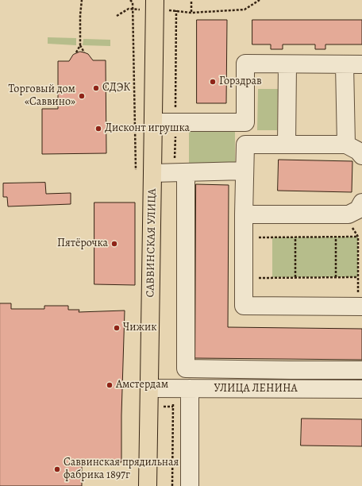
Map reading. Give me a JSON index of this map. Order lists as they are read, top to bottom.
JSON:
{
  "streets": {
    "main road": ["САВВИНСКАЯ УЛИЦА"],
    "street": ["УЛИЦА ЛЕНИНА"]
  },
  "crossings": [
    ["САВВИНСКАЯ УЛИЦА", "УЛИЦА ЛЕНИНА"]
  ],
  "places": [
    "Горздрав",
    "СДЭК",
    "Торговый дом «Саввино»",
    "Дисконт игрушка",
    "Пятёрочка",
    "Чижик",
    "Амстердам",
    "Саввинская прядильная фабрика 1897г"
  ]
}
